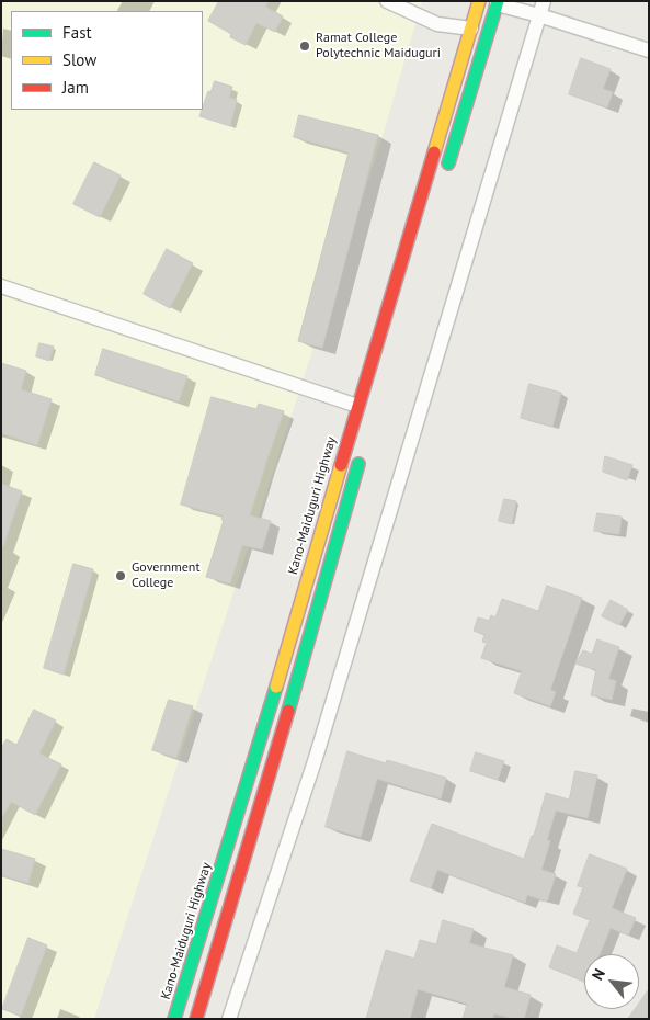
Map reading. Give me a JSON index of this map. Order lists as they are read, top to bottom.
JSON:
{
  "streets": {
    "highway": ["Kano-Maiduguri Highway"]
  },
  "places": ["Ramat College Polytechnic Maiduguri", "Government College"],
  "legend": ["Fast", "Slow", "Jam"],
  "north": "top left"
}
